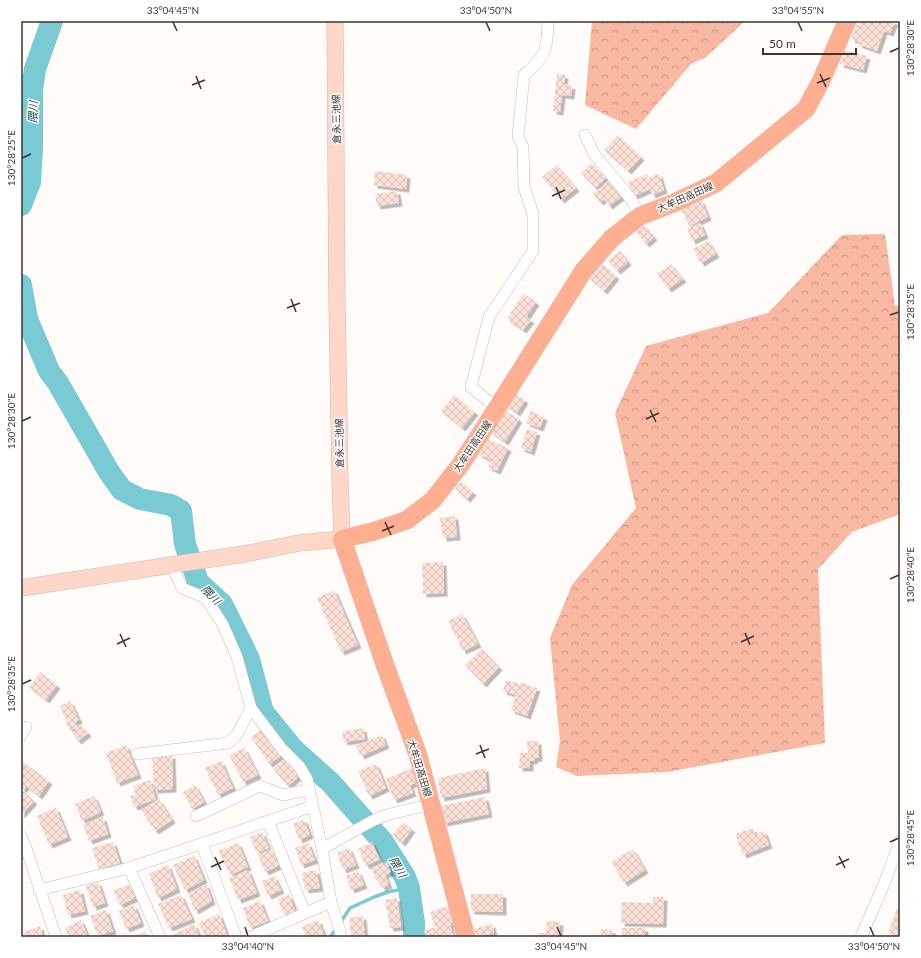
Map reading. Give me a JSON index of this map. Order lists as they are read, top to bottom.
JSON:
{
  "streets": {
    "main road": ["倉永三池線", "大牟田高田線"]
  },
  "crossings": [
    ["倉永三池線", "大牟田高田線"]
  ],
  "water": ["隈川"],
  "scale_bar": "50 m",
  "coordinates": [
    "33°04'45\"N",
    "33°04'50\"N",
    "33°04'55\"N",
    "130°28'30\"E",
    "130°28'25\"E",
    "130°28'35\"E",
    "130°28'40\"E",
    "130°28'45\"E",
    "33°04'40\"N"
  ]
}
